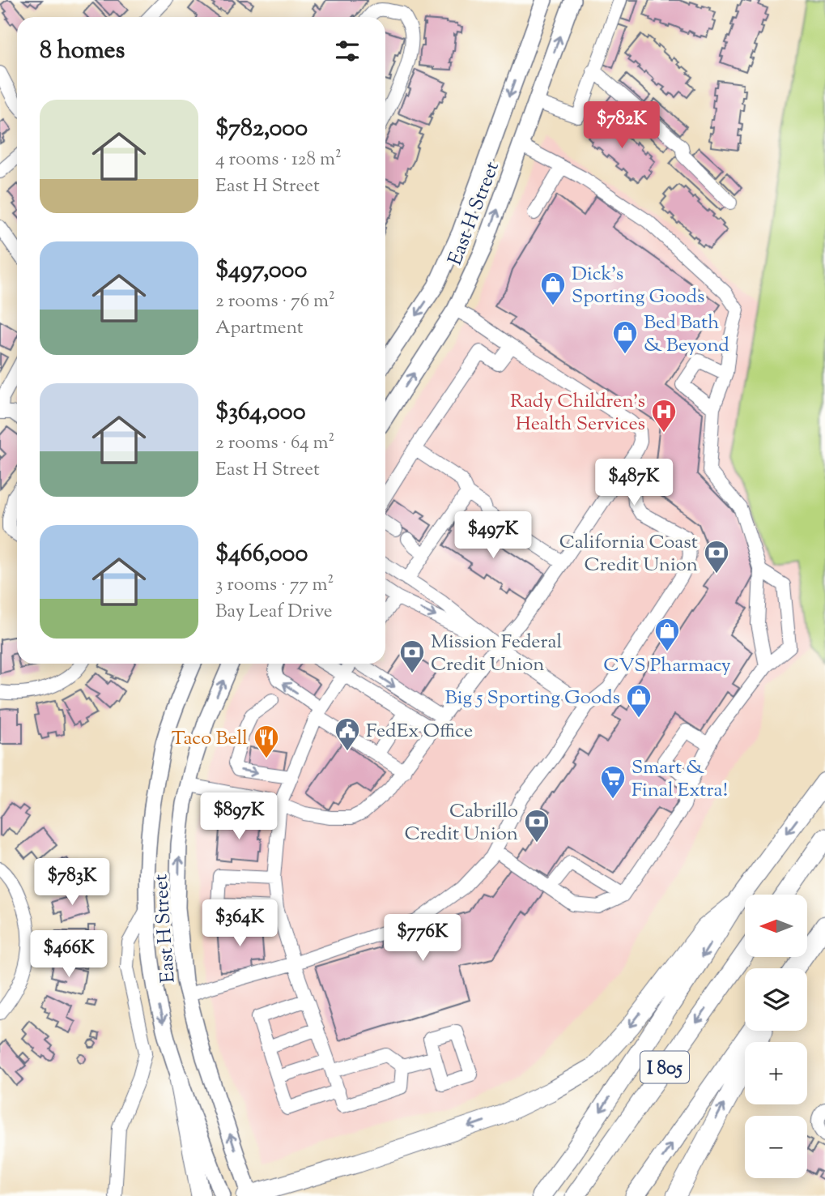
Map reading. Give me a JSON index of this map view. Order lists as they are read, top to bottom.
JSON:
{
  "streets": {
    "highway": ["I 805"],
    "main road": ["East H Street"]
  },
  "places": {
    "shop": [
      "Dick's Sporting Goods",
      "Bed Bath & Beyond",
      "CVS Pharmacy",
      "Big 5 Sporting Goods"
    ],
    "hospital": ["Rady Children's Health Services"],
    "bank": ["California Coast Credit Union", "Mission Federal Credit Union", "Cabrillo Credit Union"],
    "public building": ["FedEx Office"],
    "restaurant": ["Taco Bell"],
    "supermarket": ["Smart & Final Extra!"]
  },
  "north": "left",
  "page": {
    "heading": "8 homes",
    "list": [
      {
        "name": "$782,000",
        "note": "4 rooms · 128 m² · East H Street"
      },
      {
        "name": "$497,000",
        "note": "2 rooms · 76 m² · Apartment"
      },
      {
        "name": "$364,000",
        "note": "2 rooms · 64 m² · East H Street"
      },
      {
        "name": "$466,000",
        "note": "3 rooms · 77 m² · Bay Leaf Drive"
      }
    ],
    "price": [
      "$782K",
      "$487K",
      "$497K",
      "$897K",
      "$783K",
      "$364K",
      "$776K",
      "$466K"
    ],
    "map_buttons": ["+", "−"]
  }
}
